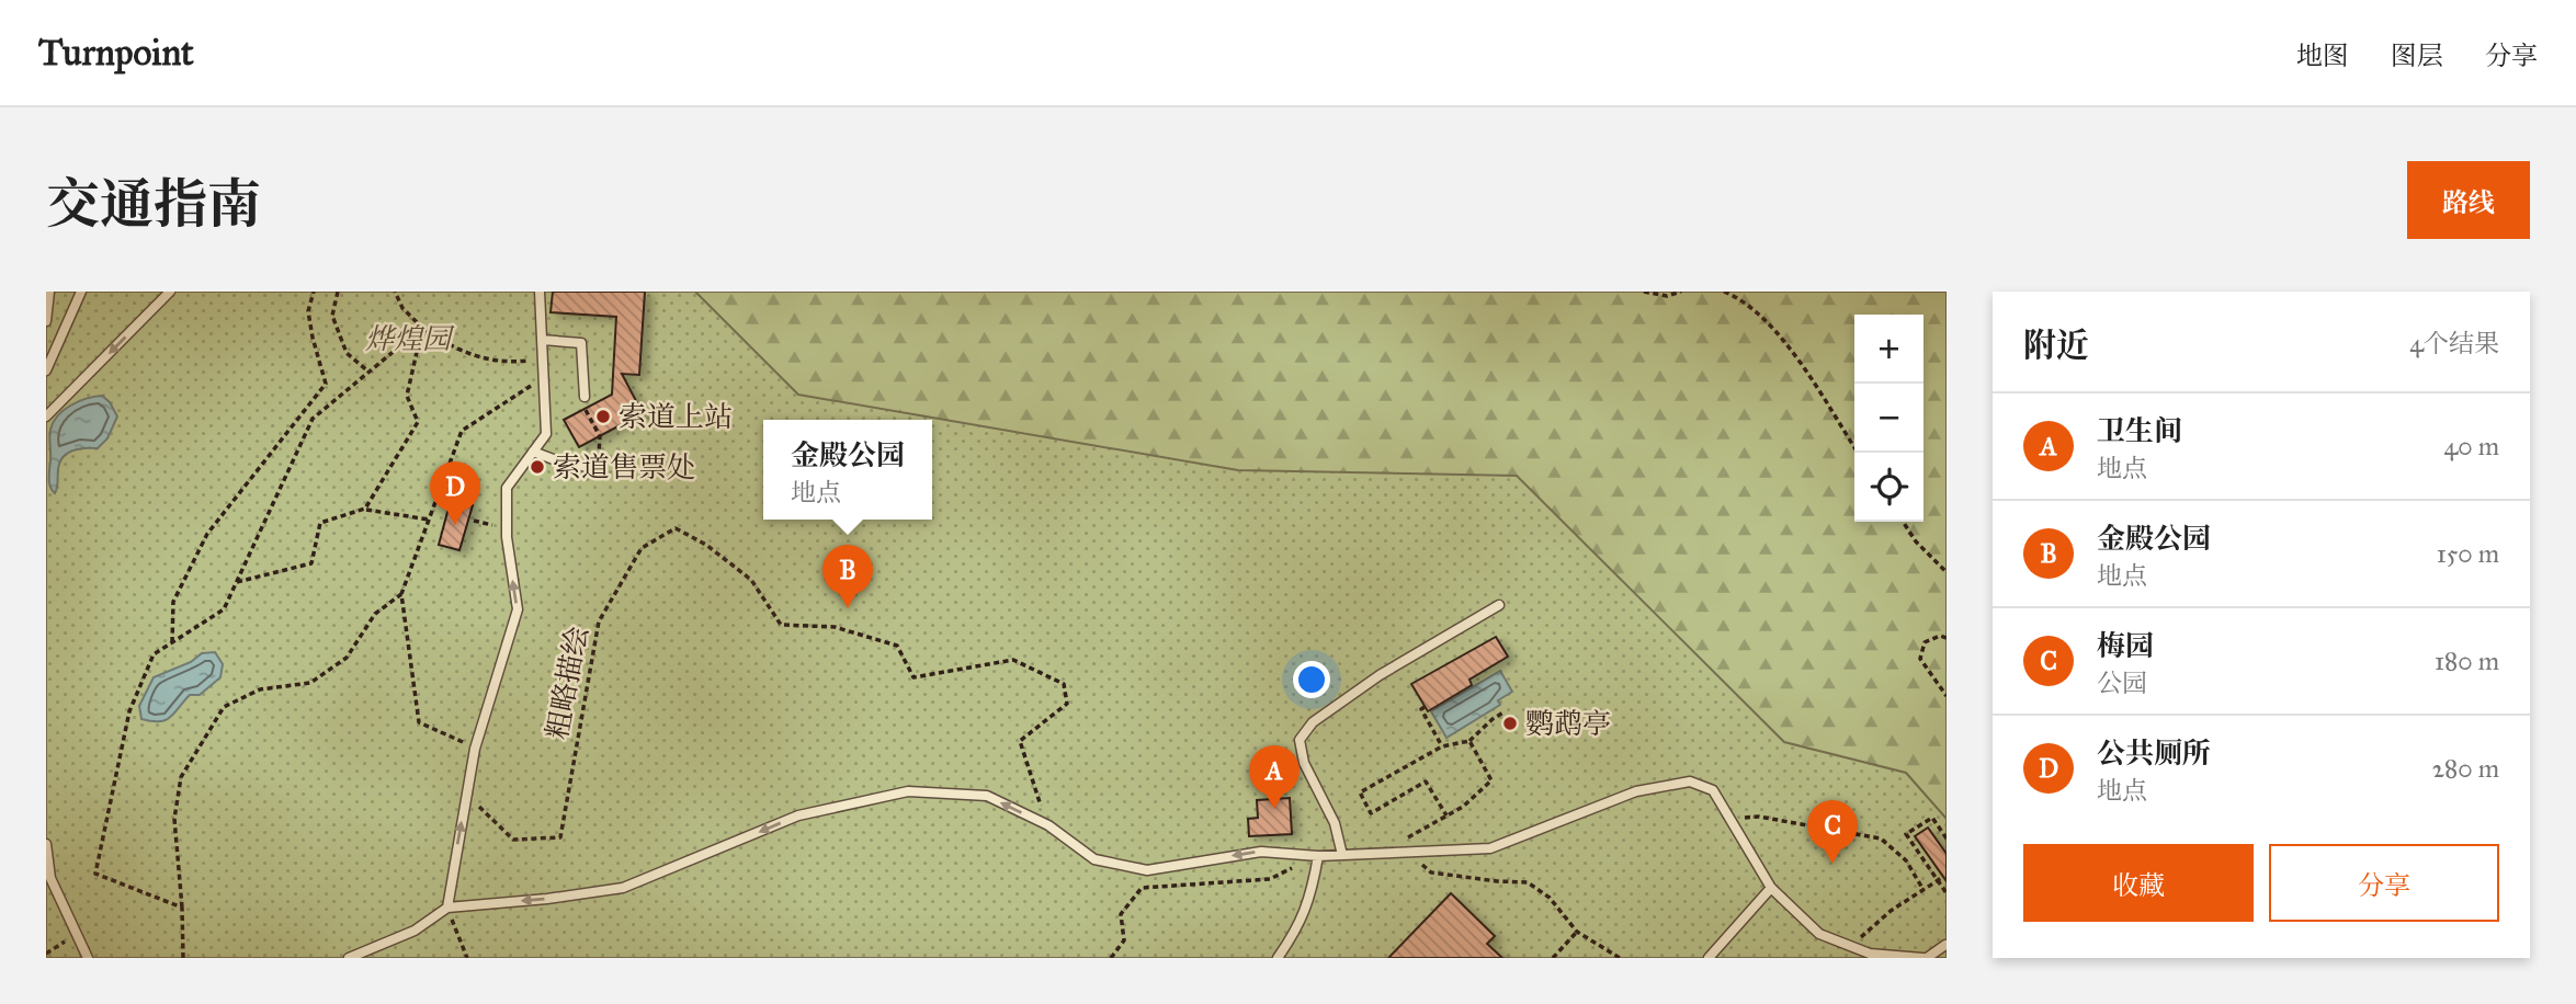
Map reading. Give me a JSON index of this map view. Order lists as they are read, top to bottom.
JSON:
{
  "streets": {
    "path": ["粗略描绘"]
  },
  "parks": ["烨煌园"],
  "places": ["索道上站", "索道售票处", "鹦鹉亭"],
  "page": {
    "header": "Turnpoint",
    "nav": ["地图", "图层", "分享"],
    "title": "交通指南",
    "buttons": [
      "路线",
      ["收藏", "分享"]
    ],
    "heading": ["附近", "4个结果"],
    "map_buttons": ["+", "−"],
    "list": [
      {
        "mark": "A",
        "name": "卫生间",
        "note": "地点",
        "value": "40 m"
      },
      {
        "mark": "B",
        "name": "金殿公园",
        "note": "地点",
        "value": "150 m"
      },
      {
        "mark": "C",
        "name": "梅园",
        "note": "公园",
        "value": "180 m"
      },
      {
        "mark": "D",
        "name": "公共厕所",
        "note": "地点",
        "value": "280 m"
      }
    ],
    "popup": ["金殿公园", "地点"],
    "pins": [
      "D",
      "B",
      "A",
      "C"
    ]
  }
}
